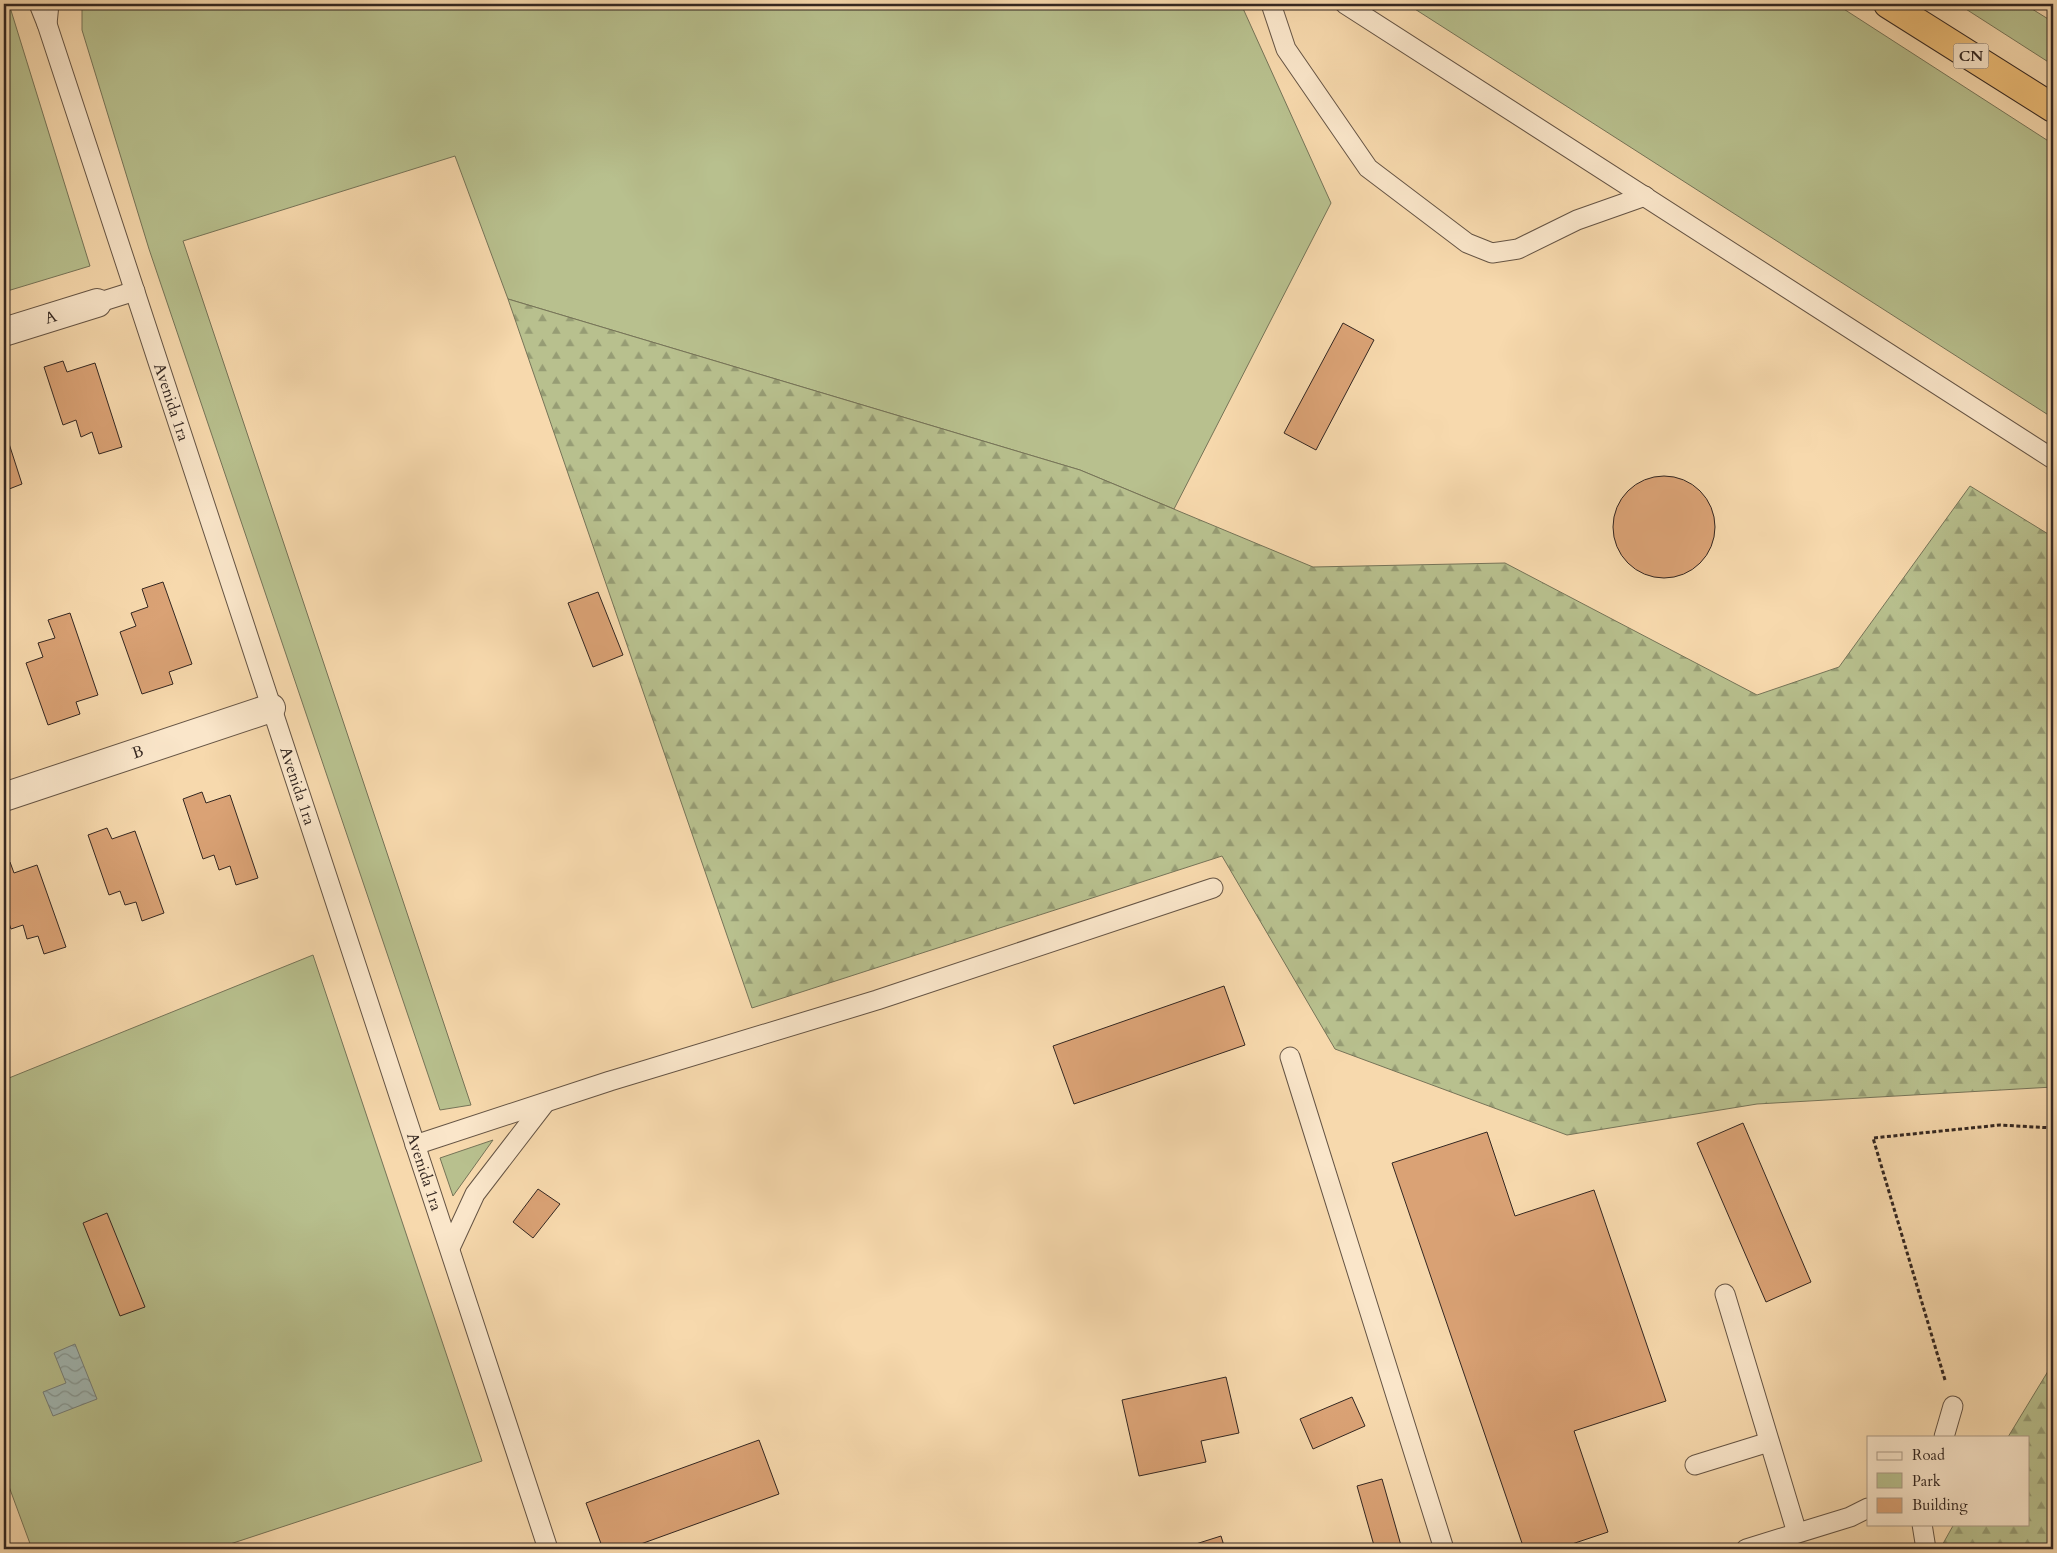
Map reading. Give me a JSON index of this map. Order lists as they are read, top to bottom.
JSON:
{
  "streets": {
    "highway": ["CN"],
    "street": ["A", "B"],
    "lane": ["Avenida 1ra"]
  },
  "crossings": [
    ["Avenida 1ra", "B"]
  ],
  "legend": ["Road", "Park", "Building"]
}
